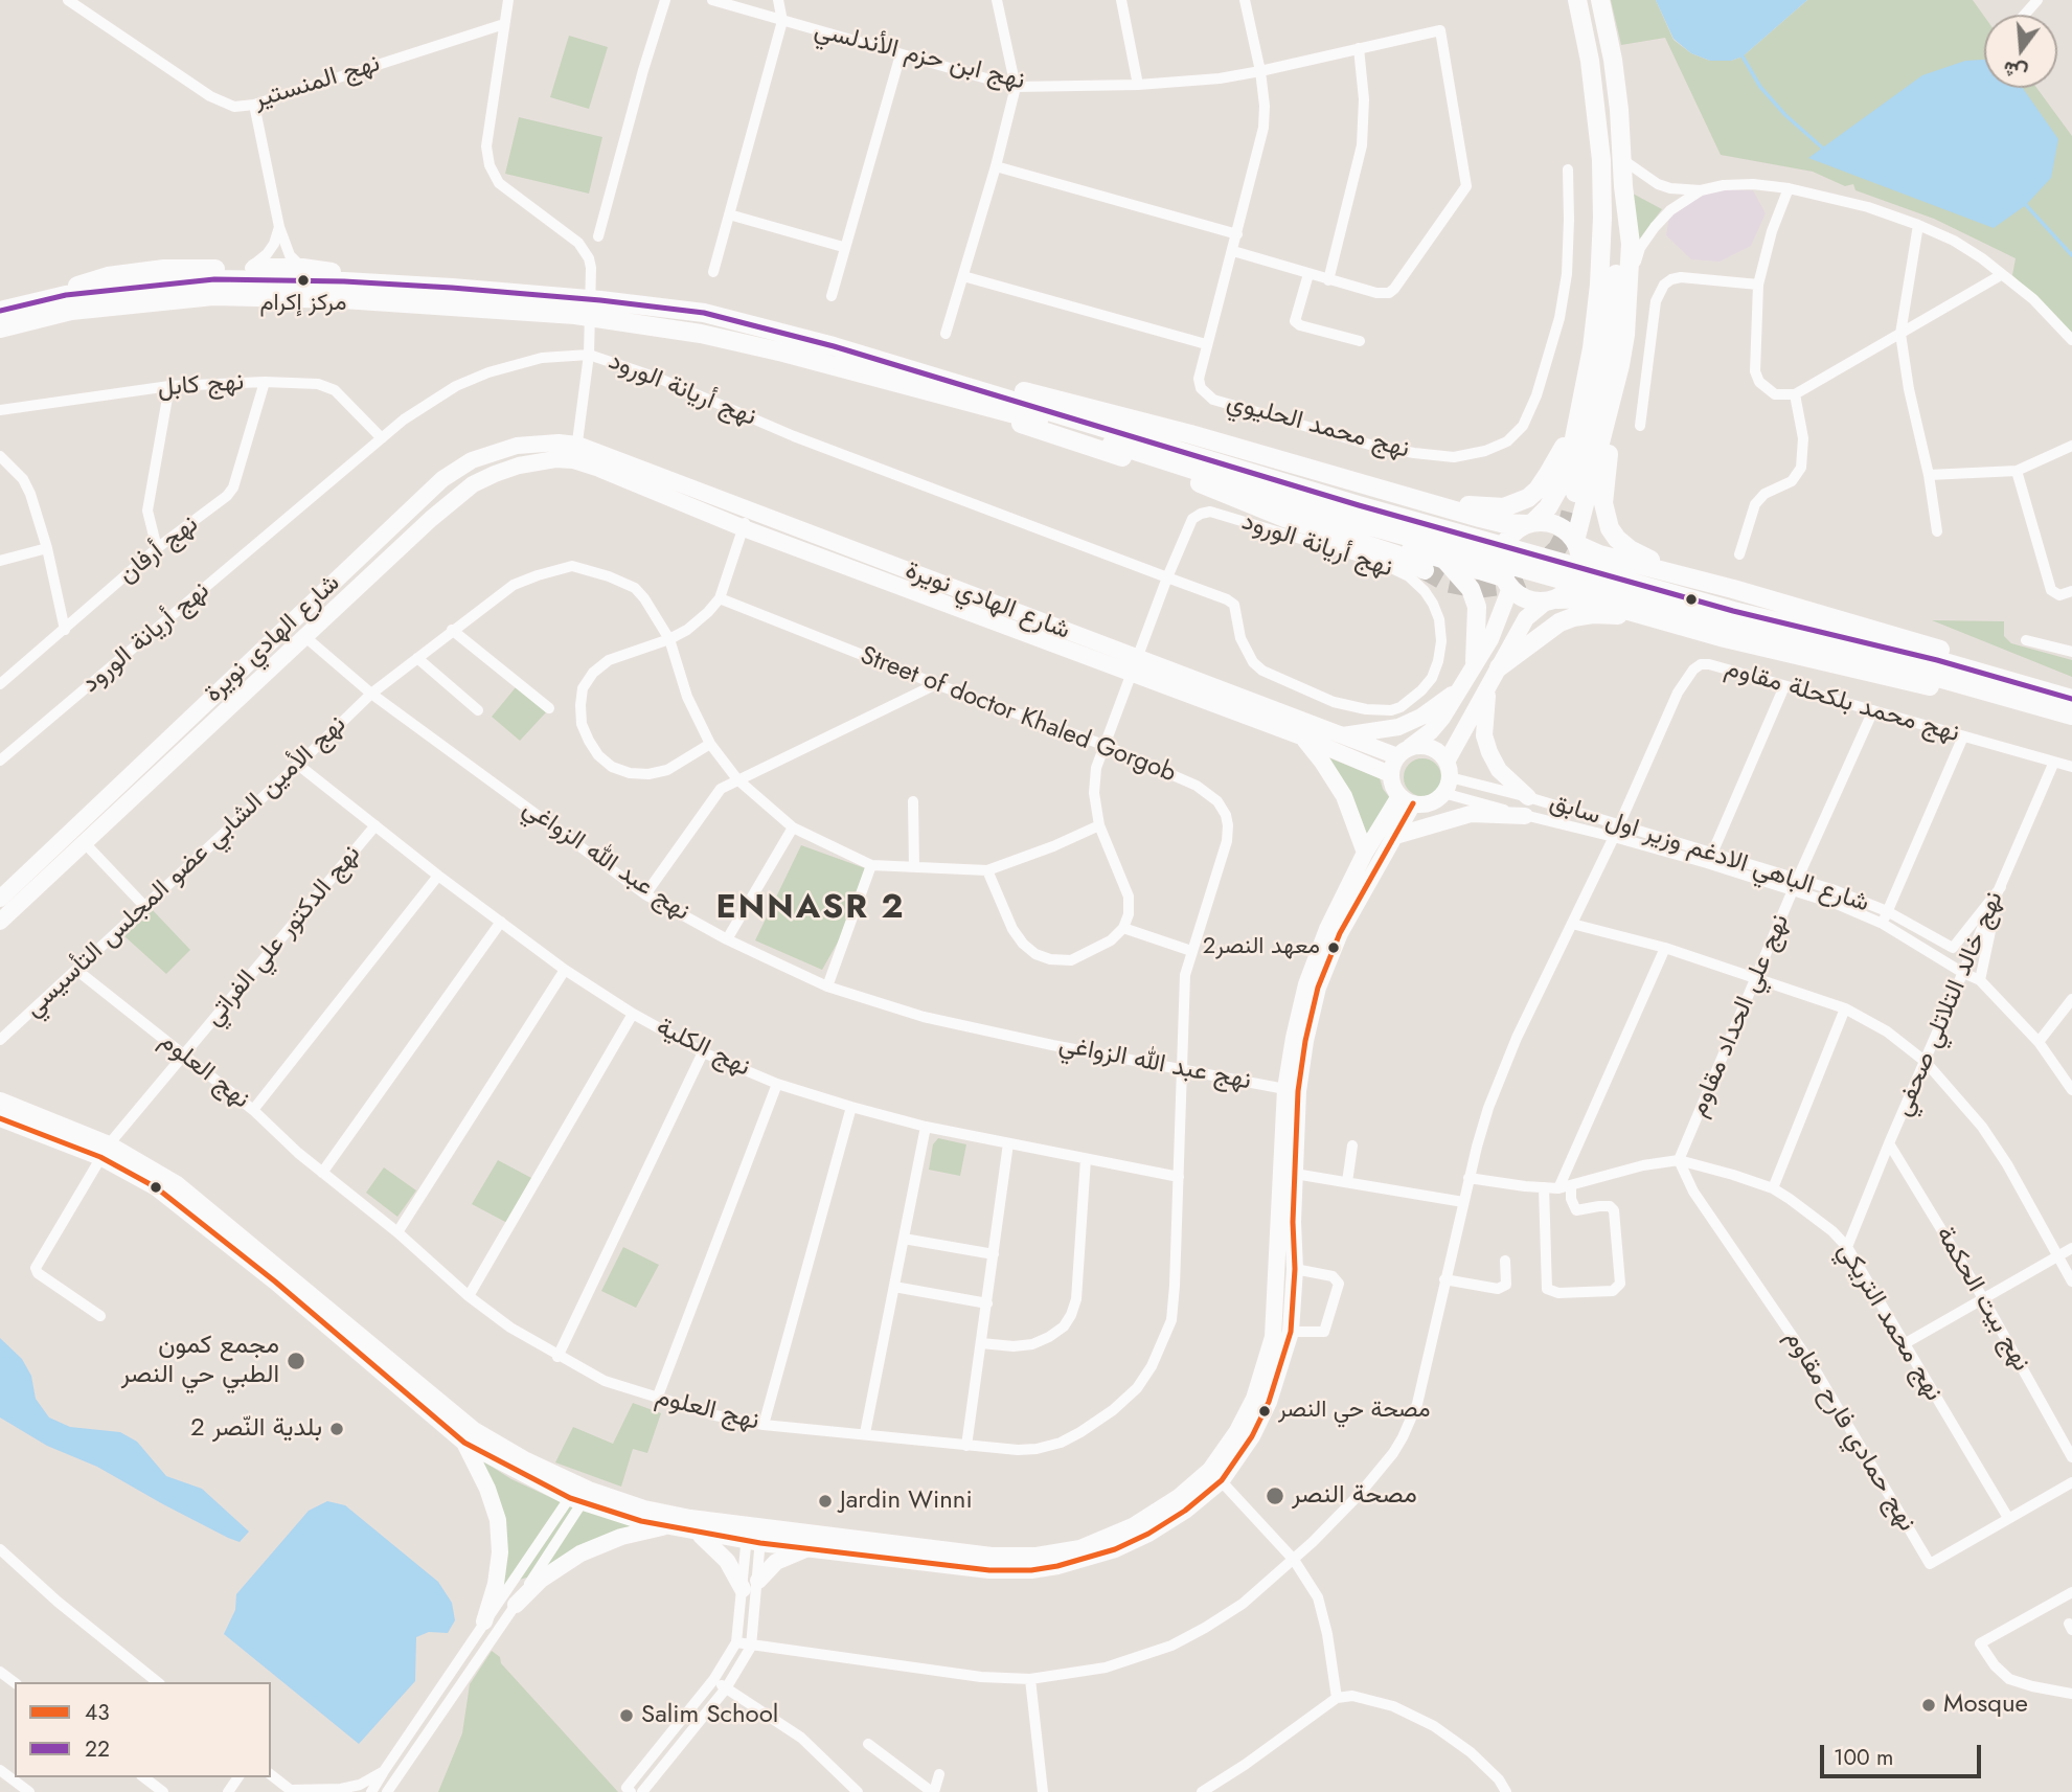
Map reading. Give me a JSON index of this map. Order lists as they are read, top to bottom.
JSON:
{
  "streets": {
    "main road": ["شارع الهادي نويرة"],
    "street": [
      "نهج ابن حزم الأندلسي",
      "نهج المنستير",
      "نهج كابل",
      "نهج أريانة الورود",
      "نهج محمد الحليوي",
      "نهج أرفان",
      "نهج محمد بلكحلة مقاوم",
      "Street of doctor Khaled Gorgob",
      "شارع الباهي الادغم وزير اول سابق",
      "نهج عبد الله الزواغي",
      "نهج الأمين الشابي عضو المجلس التأسيسي",
      "نهج الدكتور علي الفراتي",
      "نهج خالد التلاتلي صحفي",
      "نهج علي الحداد مقاوم",
      "نهج الكلية",
      "نهج العلوم",
      "نهج بيت الحكمة",
      "نهج محمد التريكي",
      "نهج حمادي فارح مقاوم"
    ]
  },
  "crossings": [
    ["نهج ابن حزم الأندلسي", "نهج محمد الحليوي"],
    ["نهج كابل", "نهج أريانة الورود"],
    ["نهج كابل", "نهج أرفان"],
    ["نهج أريانة الورود", "شارع الهادي نويرة"],
    ["نهج أريانة الورود", "Street of doctor Khaled Gorgob"],
    ["شارع الهادي نويرة", "شارع الباهي الادغم وزير اول سابق"],
    ["شارع الهادي نويرة", "نهج عبد الله الزواغي"],
    ["نهج محمد بلكحلة مقاوم", "شارع الباهي الادغم وزير اول سابق"],
    ["نهج محمد بلكحلة مقاوم", "نهج خالد التلاتلي صحفي"],
    ["نهج محمد بلكحلة مقاوم", "نهج علي الحداد مقاوم"],
    ["نهج محمد بلكحلة مقاوم", "نهج محمد التريكي"],
    ["Street of doctor Khaled Gorgob", "نهج عبد الله الزواغي"],
    ["Street of doctor Khaled Gorgob", "نهج العلوم"],
    ["شارع الباهي الادغم وزير اول سابق", "نهج خالد التلاتلي صحفي"],
    ["شارع الباهي الادغم وزير اول سابق", "نهج علي الحداد مقاوم"],
    ["نهج عبد الله الزواغي", "نهج الأمين الشابي عضو المجلس التأسيسي"],
    ["نهج عبد الله الزواغي", "نهج العلوم"],
    ["نهج الأمين الشابي عضو المجلس التأسيسي", "نهج الكلية"],
    ["نهج الأمين الشابي عضو المجلس التأسيسي", "نهج العلوم"],
    ["نهج الدكتور علي الفراتي", "نهج الكلية"],
    ["نهج الدكتور علي الفراتي", "نهج العلوم"],
    ["نهج خالد التلاتلي صحفي", "نهج بيت الحكمة"],
    ["نهج خالد التلاتلي صحفي", "نهج محمد التريكي"],
    ["نهج علي الحداد مقاوم", "نهج محمد التريكي"],
    ["نهج علي الحداد مقاوم", "نهج حمادي فارح مقاوم"],
    ["نهج الكلية", "نهج العلوم"],
    ["نهج محمد التريكي", "نهج حمادي فارح مقاوم"]
  ],
  "districts": ["ENNASR 2"],
  "places": [
    "مركز إكرام",
    "معهد النصر2",
    "مجمع كمون الطبي حي النصر",
    "مصحة حي النصر",
    "بلدية النّصر 2",
    "مصحة النصر",
    "Jardin Winni",
    "Mosque",
    "Salim School"
  ],
  "lines": ["transit line 22", "transit line 43"],
  "legend": ["43", "22"],
  "scale_bar": "100 m",
  "north": "bottom"
}
